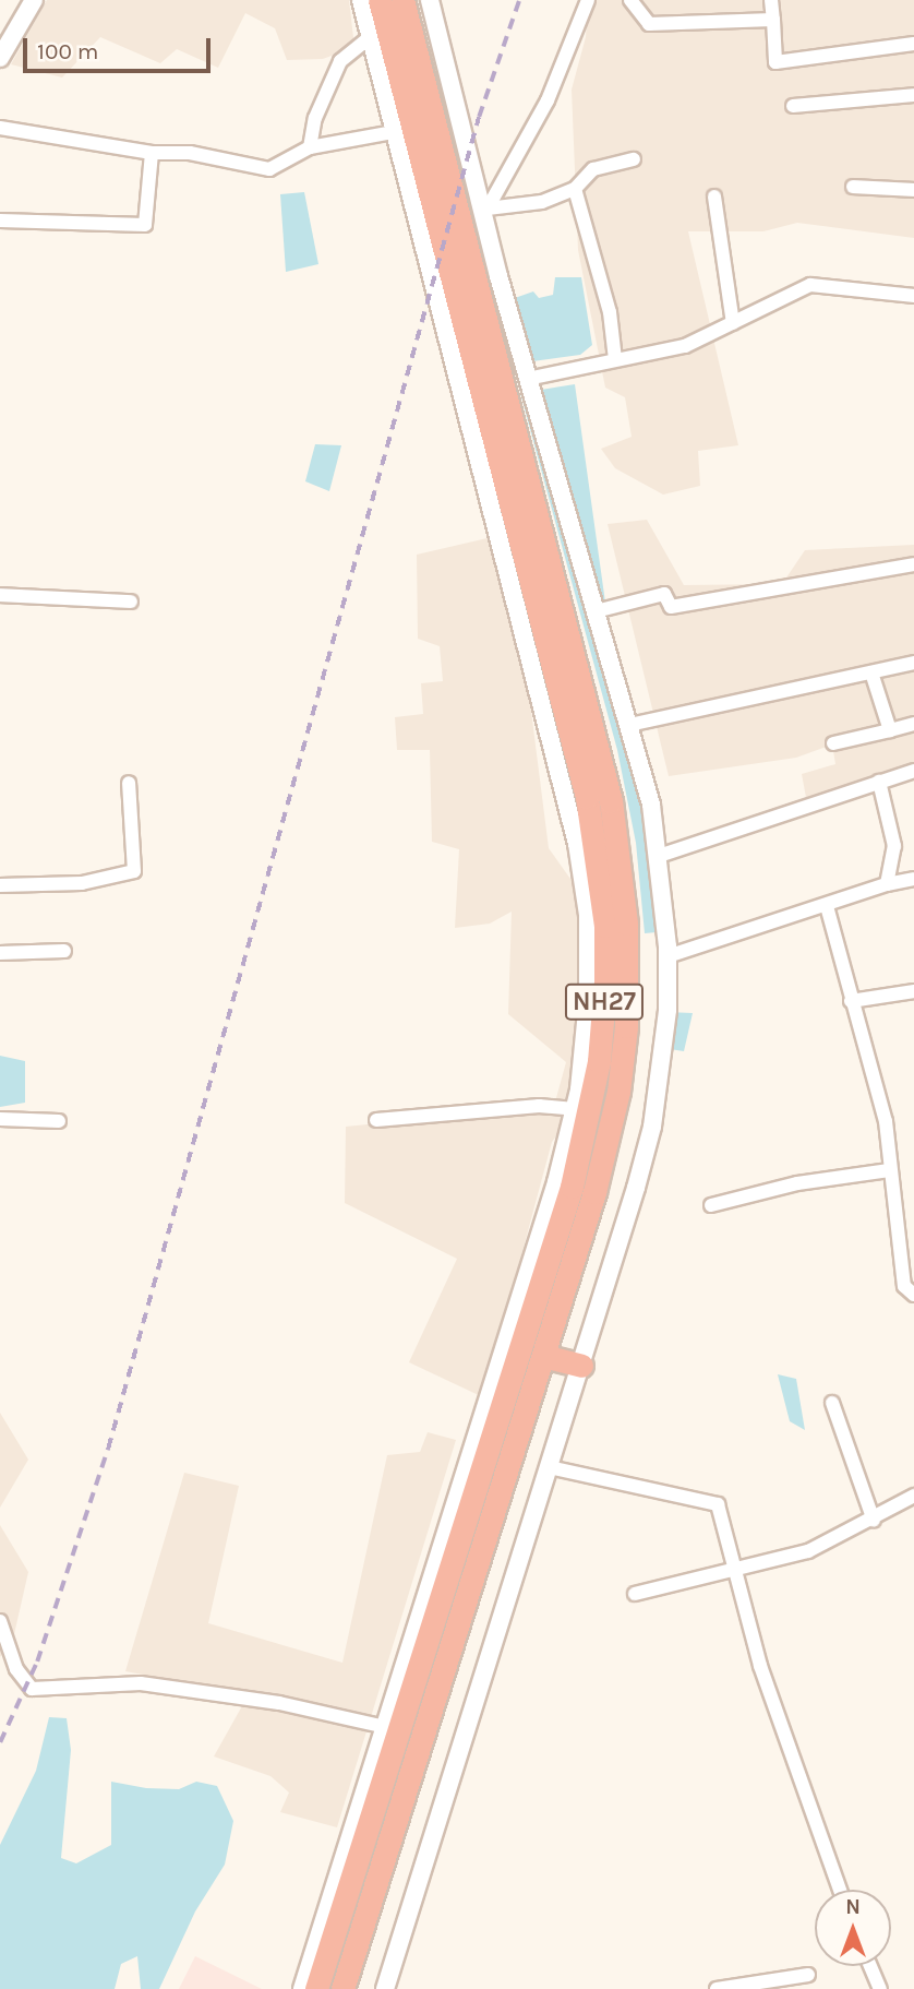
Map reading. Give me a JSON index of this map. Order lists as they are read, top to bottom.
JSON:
{
  "streets": {
    "highway": ["NH27"]
  },
  "scale_bar": "100 m",
  "north": "top"
}
